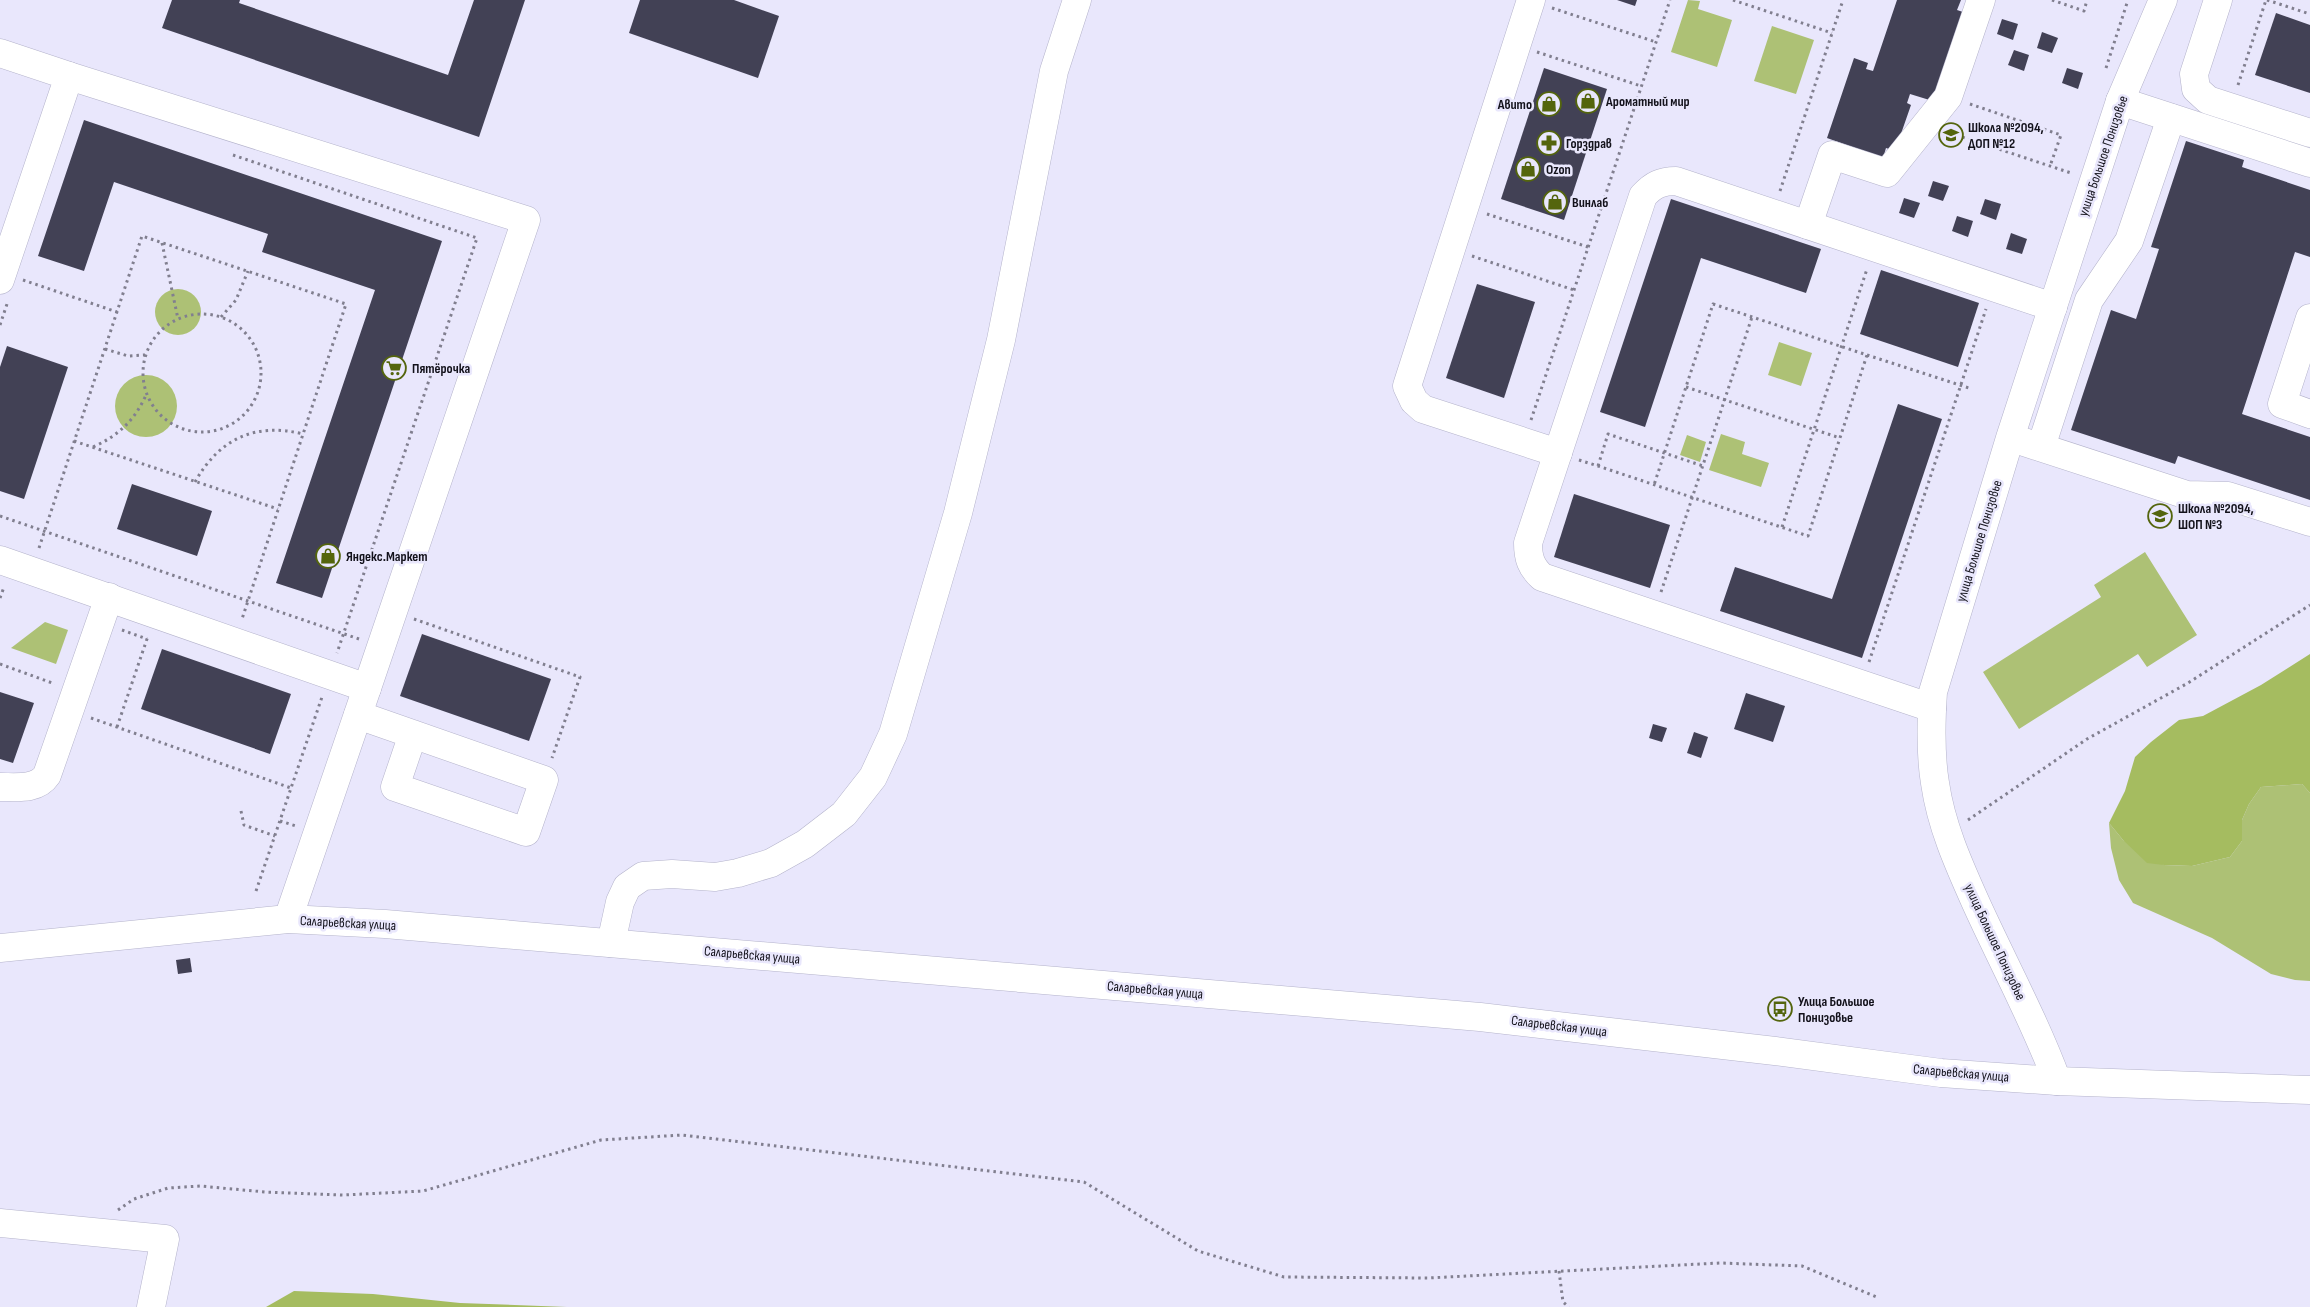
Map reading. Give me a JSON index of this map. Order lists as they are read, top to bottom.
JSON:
{
  "streets": {
    "street": ["улица Большое Понизовье", "Саларьевская улица"]
  },
  "crossings": [
    ["улица Большое Понизовье", "Саларьевская улица"]
  ],
  "places": {
    "shop": [
      "Ароматный мир",
      "Авито",
      "Ozon",
      "Винлаб",
      "Яндекс.Маркет"
    ],
    "school or university": ["Школа №2094, ДОП №12", "Школа №2094, ШОП №3"],
    "pharmacy": ["Горздрав"],
    "supermarket": ["Пятёрочка"],
    "bus stop": ["Улица Большое Понизовье"]
  }
}
